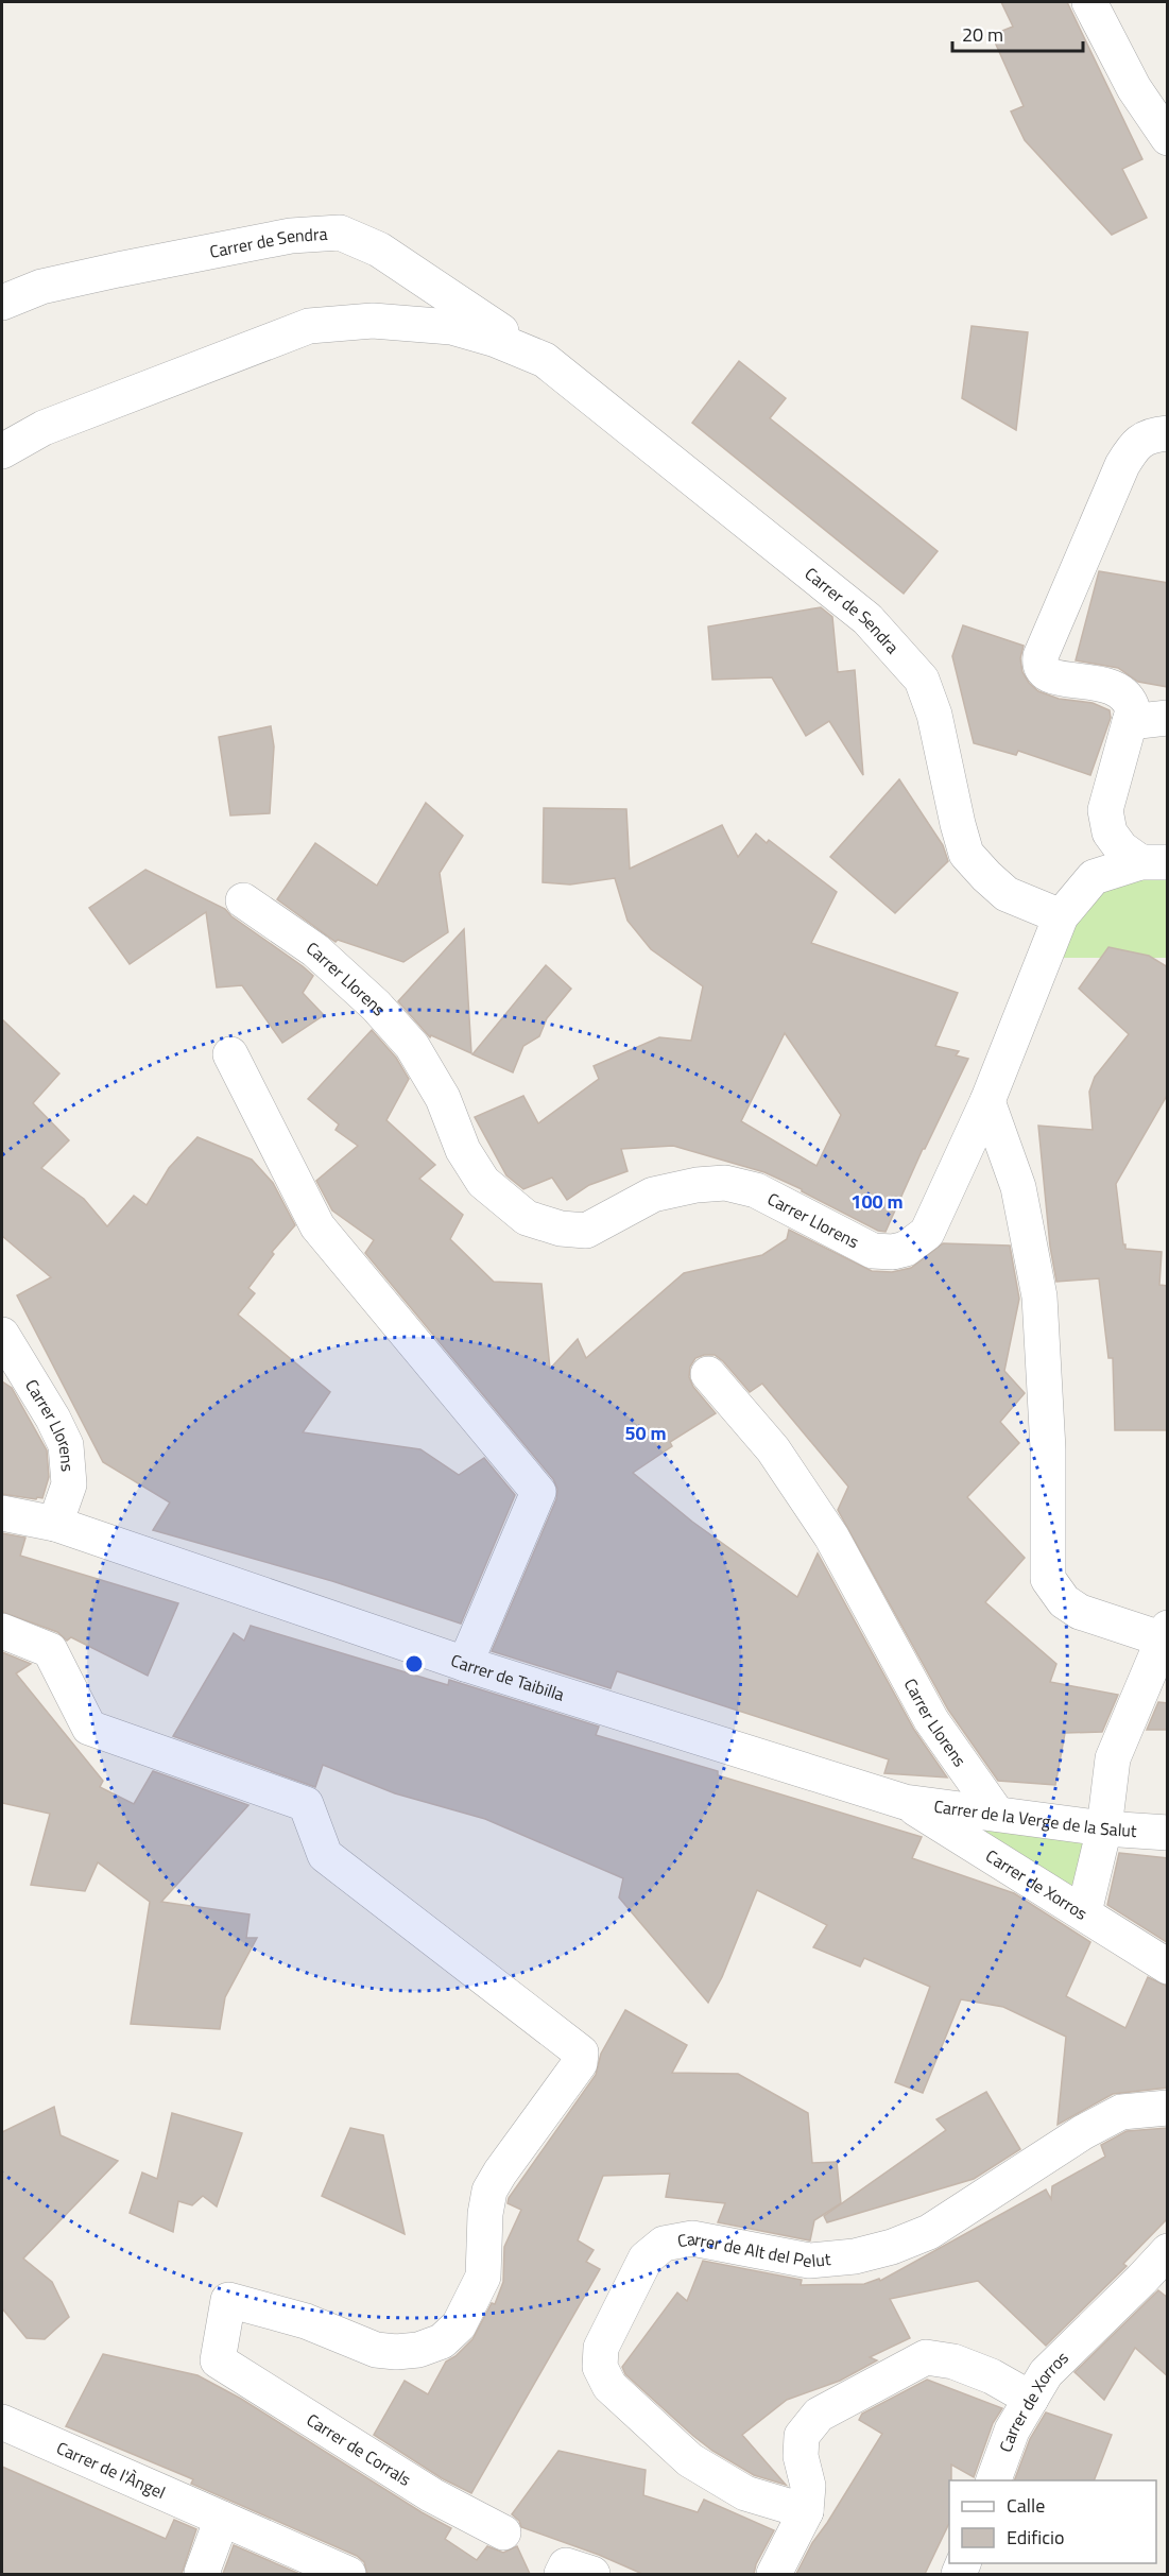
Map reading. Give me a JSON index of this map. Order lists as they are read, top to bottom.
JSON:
{
  "streets": {
    "street": [
      "Carrer de Sendra",
      "Carrer Llorens",
      "Carrer de Taibilla",
      "Carrer de la Verge de la Salut",
      "Carrer de Xorros",
      "Carrer de Alt del Pelut",
      "Carrer de Corrals",
      "Carrer de l'Àngel"
    ]
  },
  "crossings": [
    ["Carrer Llorens", "Carrer de Taibilla"],
    ["Carrer Llorens", "Carrer de la Verge de la Salut"],
    ["Carrer de Taibilla", "Carrer de la Verge de la Salut"],
    ["Carrer de Taibilla", "Carrer de Xorros"],
    ["Carrer de la Verge de la Salut", "Carrer de Xorros"]
  ],
  "legend": ["Calle", "Edificio"],
  "scale_bar": "20 m",
  "rings": ["100 m", "50 m"]
}
